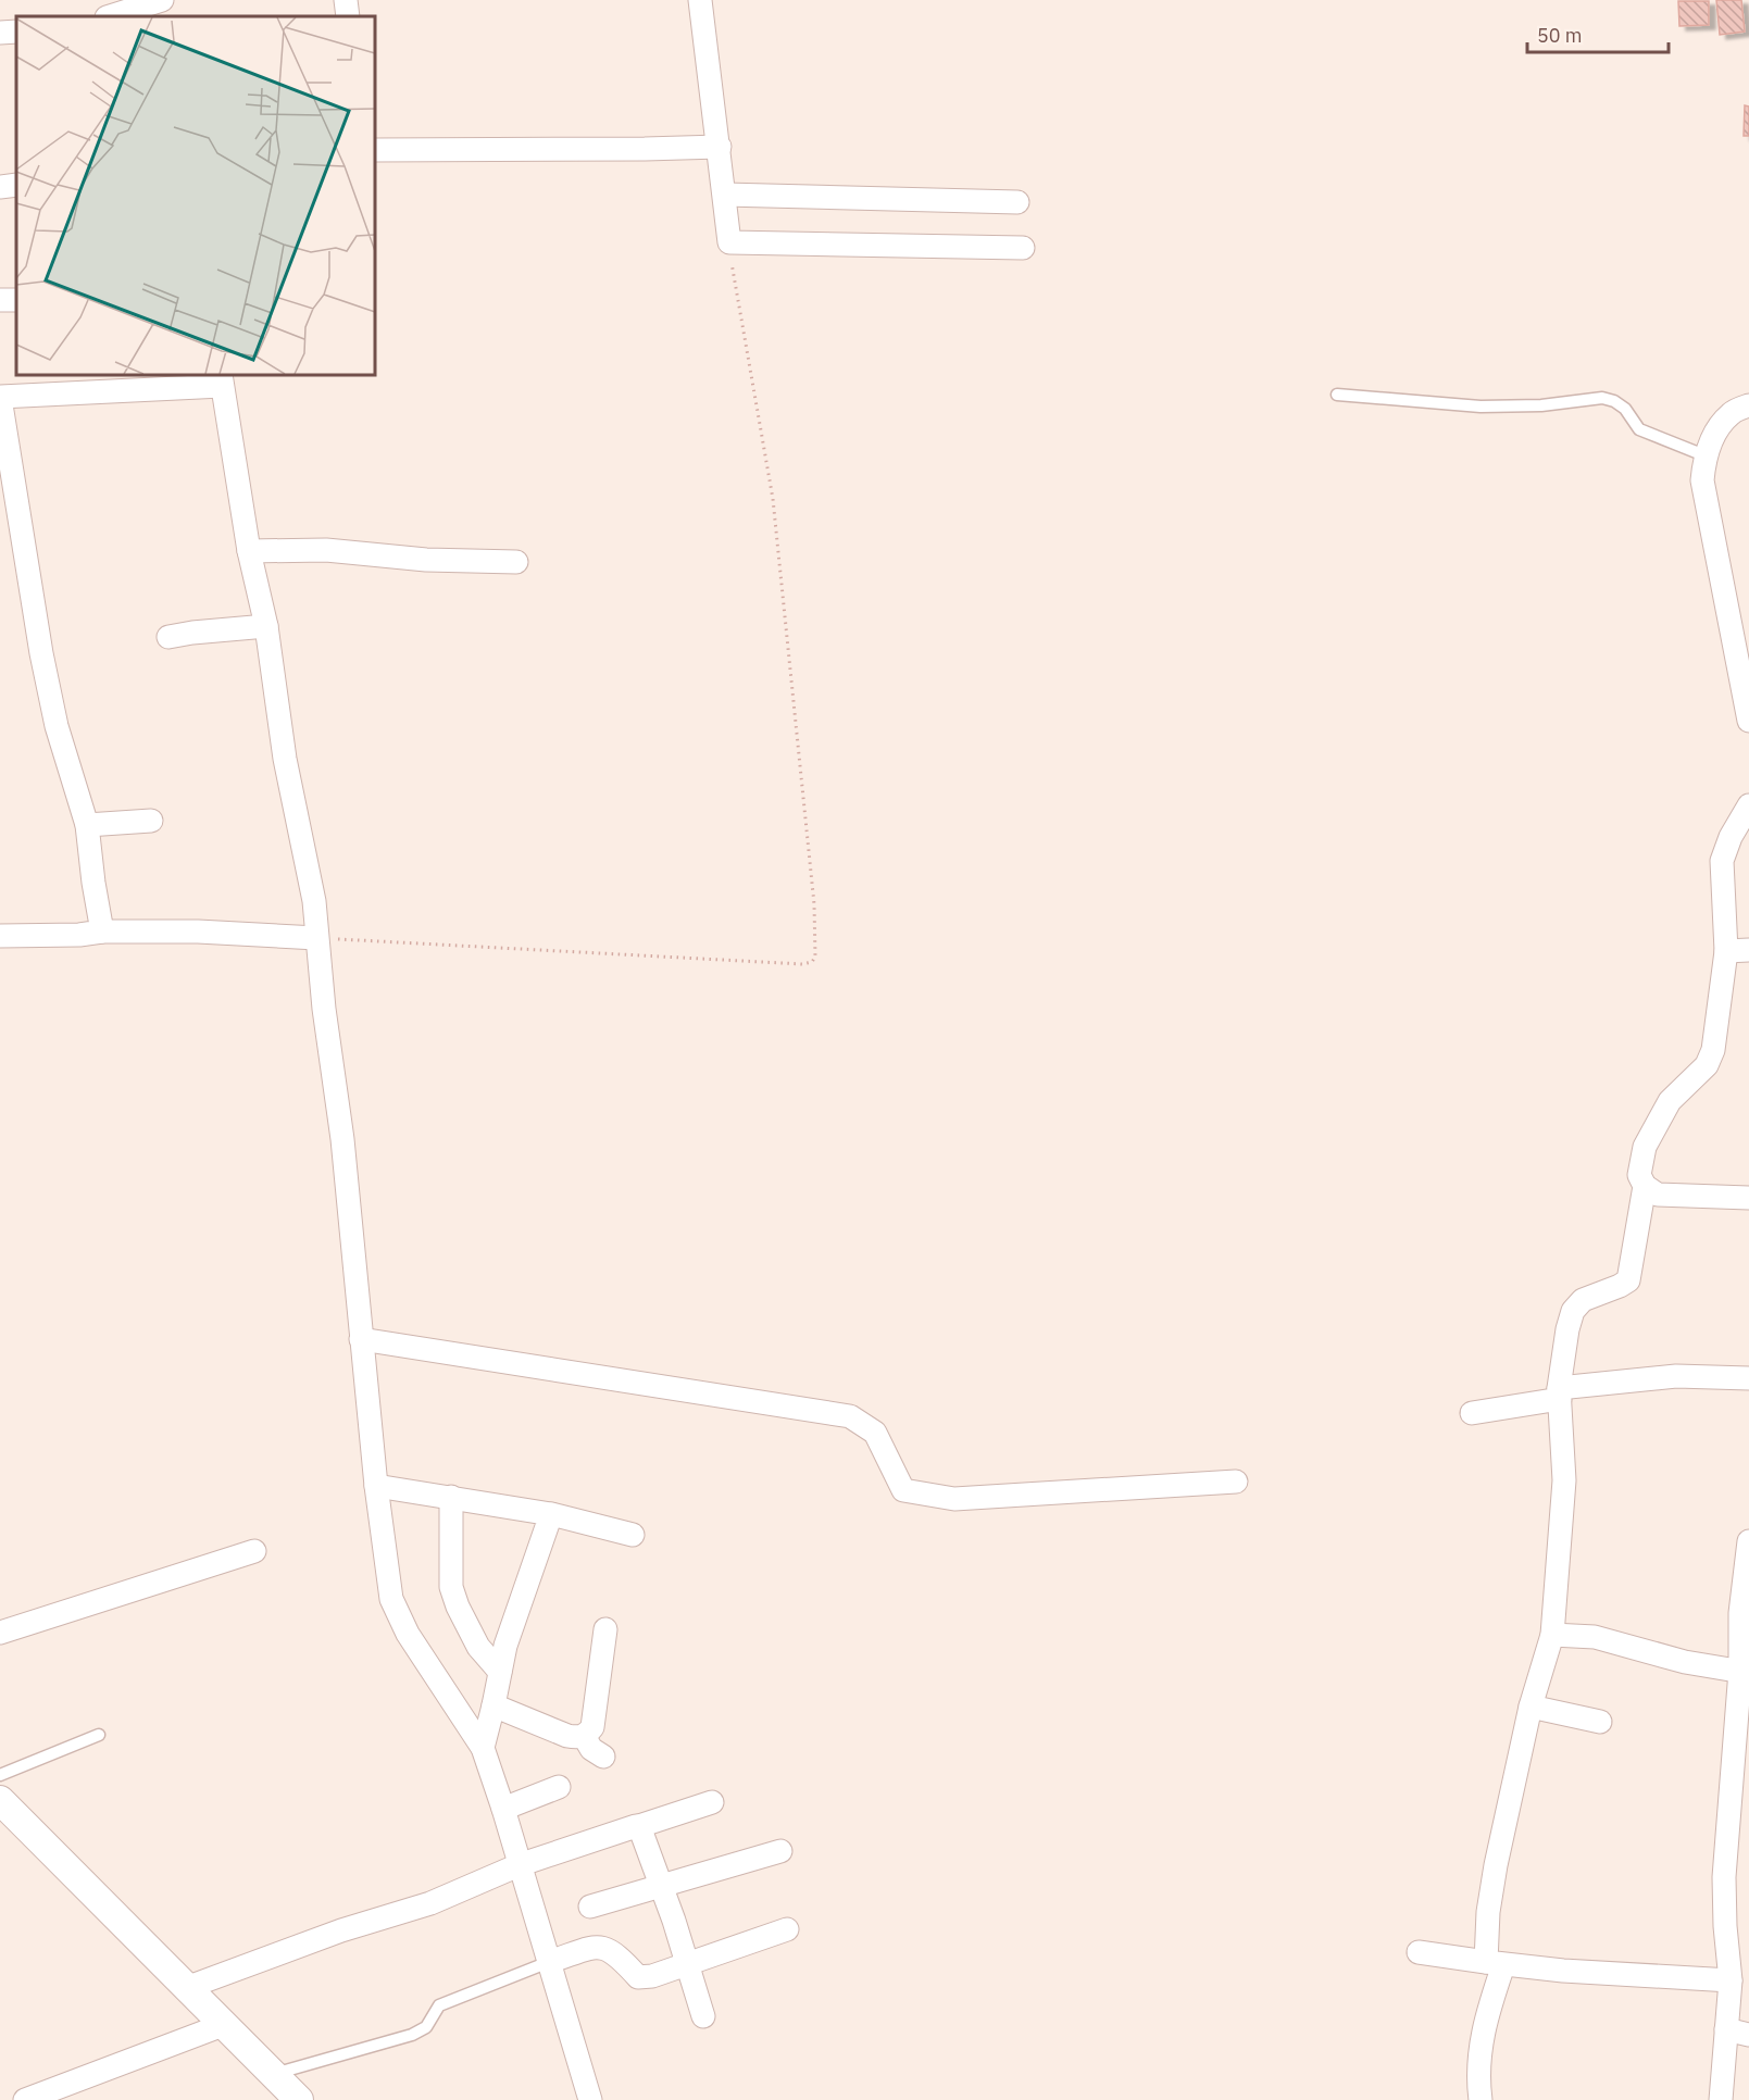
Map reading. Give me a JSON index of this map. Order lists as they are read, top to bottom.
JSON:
{
  "scale_bar": "50 m"
}
